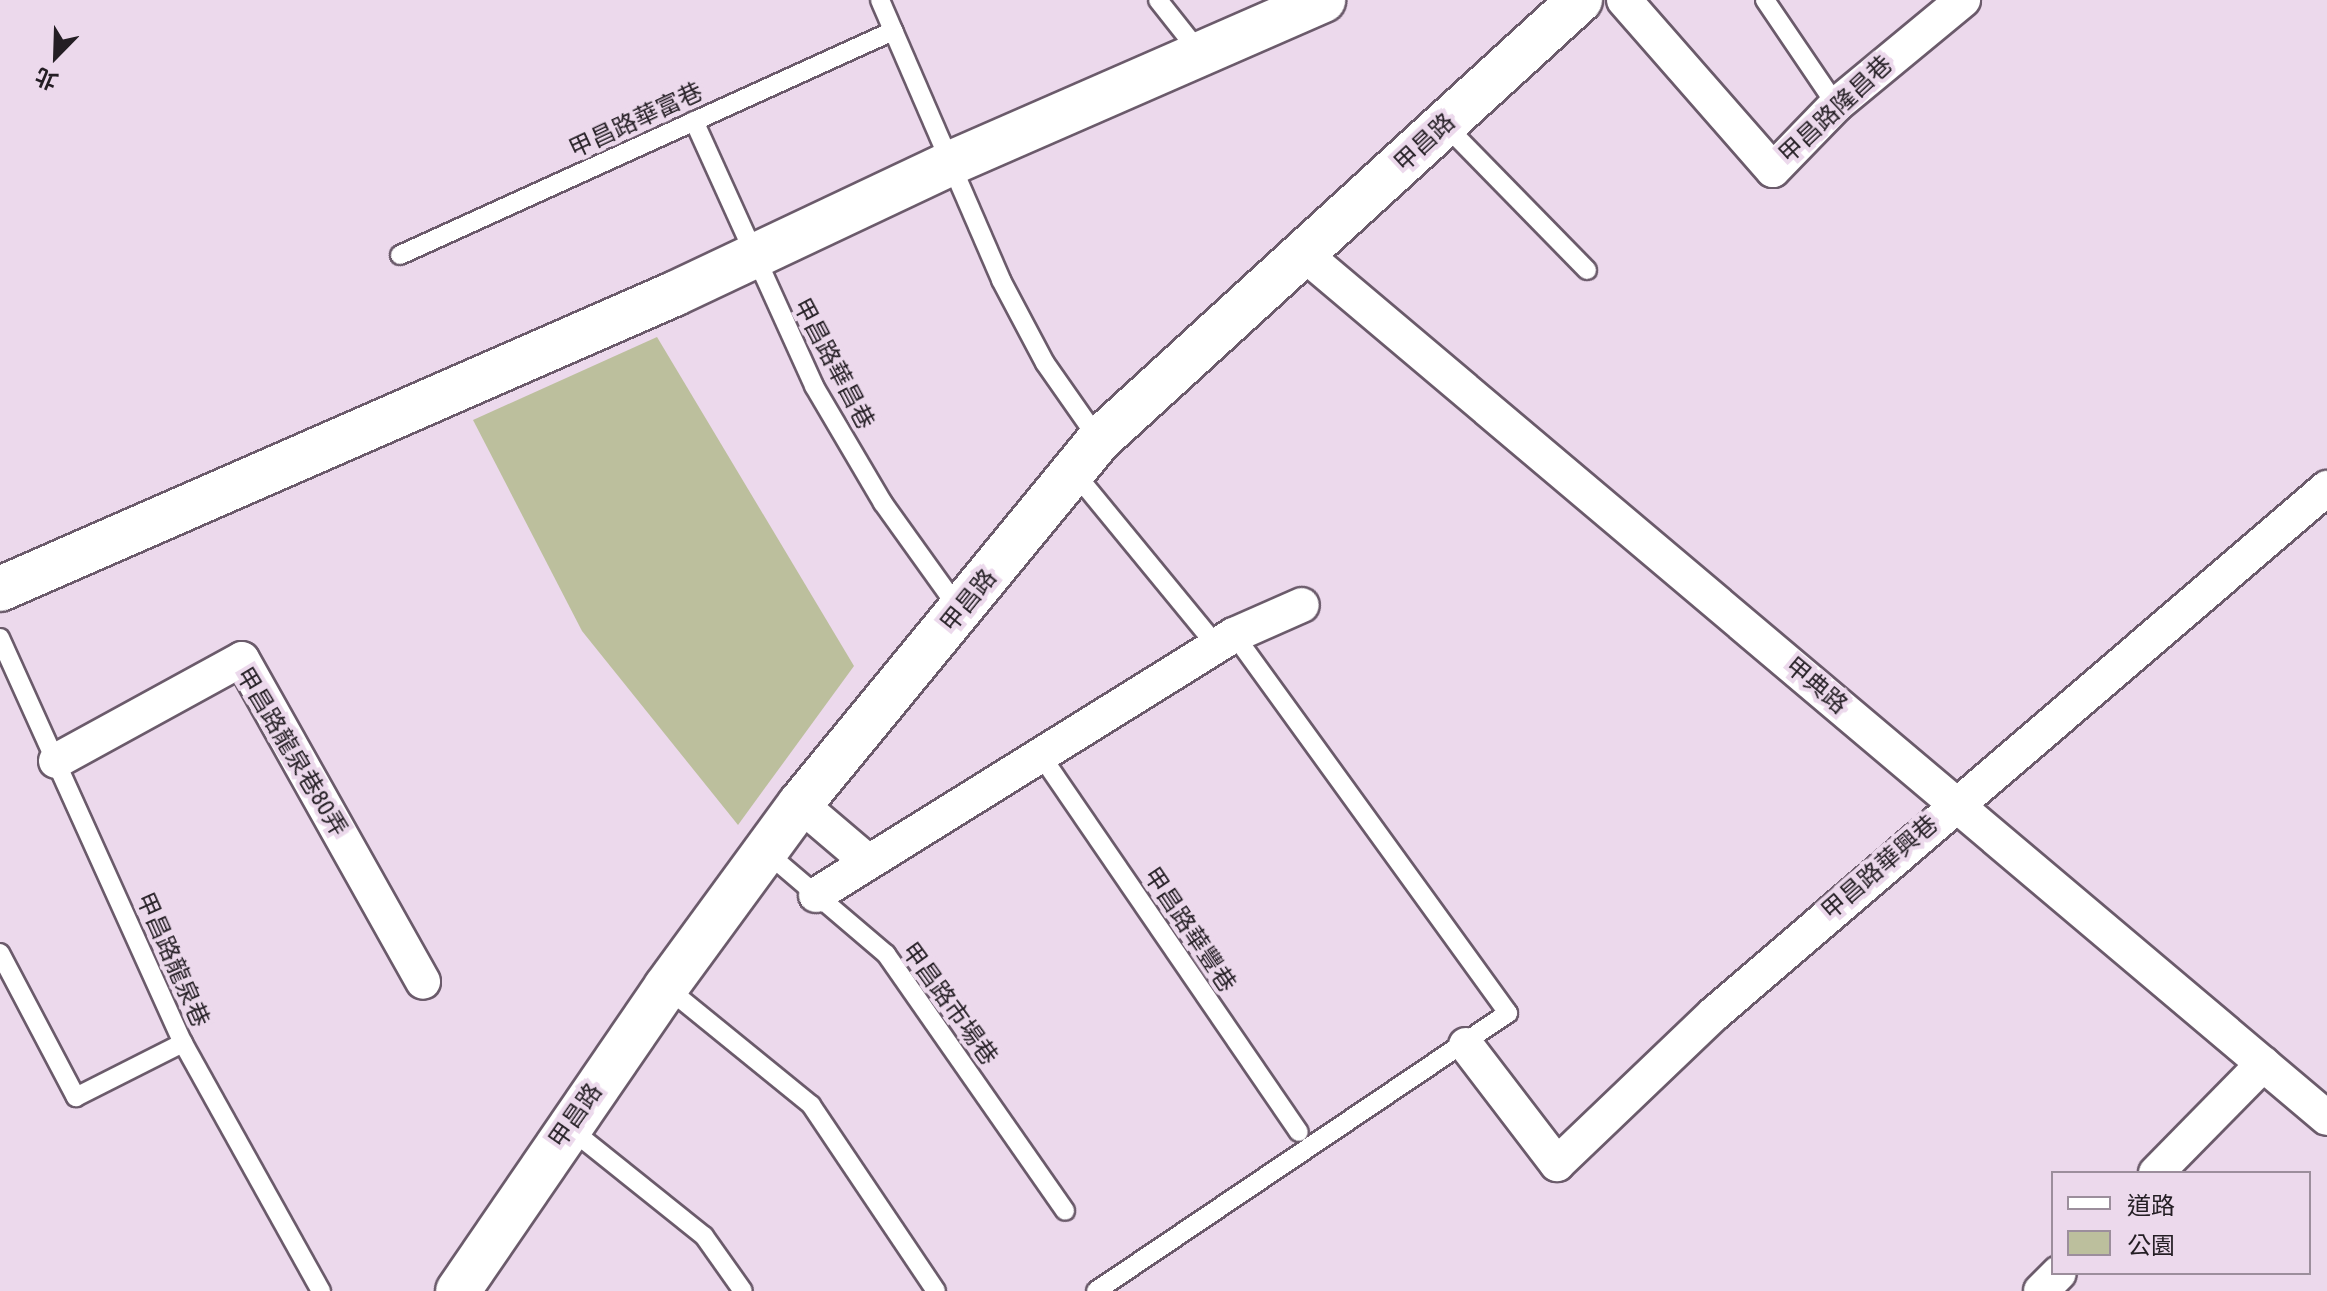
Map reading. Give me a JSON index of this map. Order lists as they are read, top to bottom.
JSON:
{
  "streets": {
    "street": [
      "甲昌路隆昌巷",
      "甲昌路",
      "甲典路",
      "甲昌路龍泉巷80弄",
      "甲昌路華興巷"
    ],
    "lane": [
      "甲昌路華富巷",
      "甲昌路華昌巷",
      "甲昌路華豐巷",
      "甲昌路龍泉巷",
      "甲昌路市場巷"
    ]
  },
  "crossings": [
    ["甲昌路華富巷", "甲昌路華昌巷"],
    ["甲昌路", "甲昌路華昌巷"],
    ["甲昌路", "甲典路"],
    ["甲昌路", "甲昌路市場巷"],
    ["甲典路", "甲昌路華興巷"],
    ["甲昌路龍泉巷80弄", "甲昌路龍泉巷"]
  ],
  "legend": ["道路", "公園"],
  "north": "bottom left"
}
